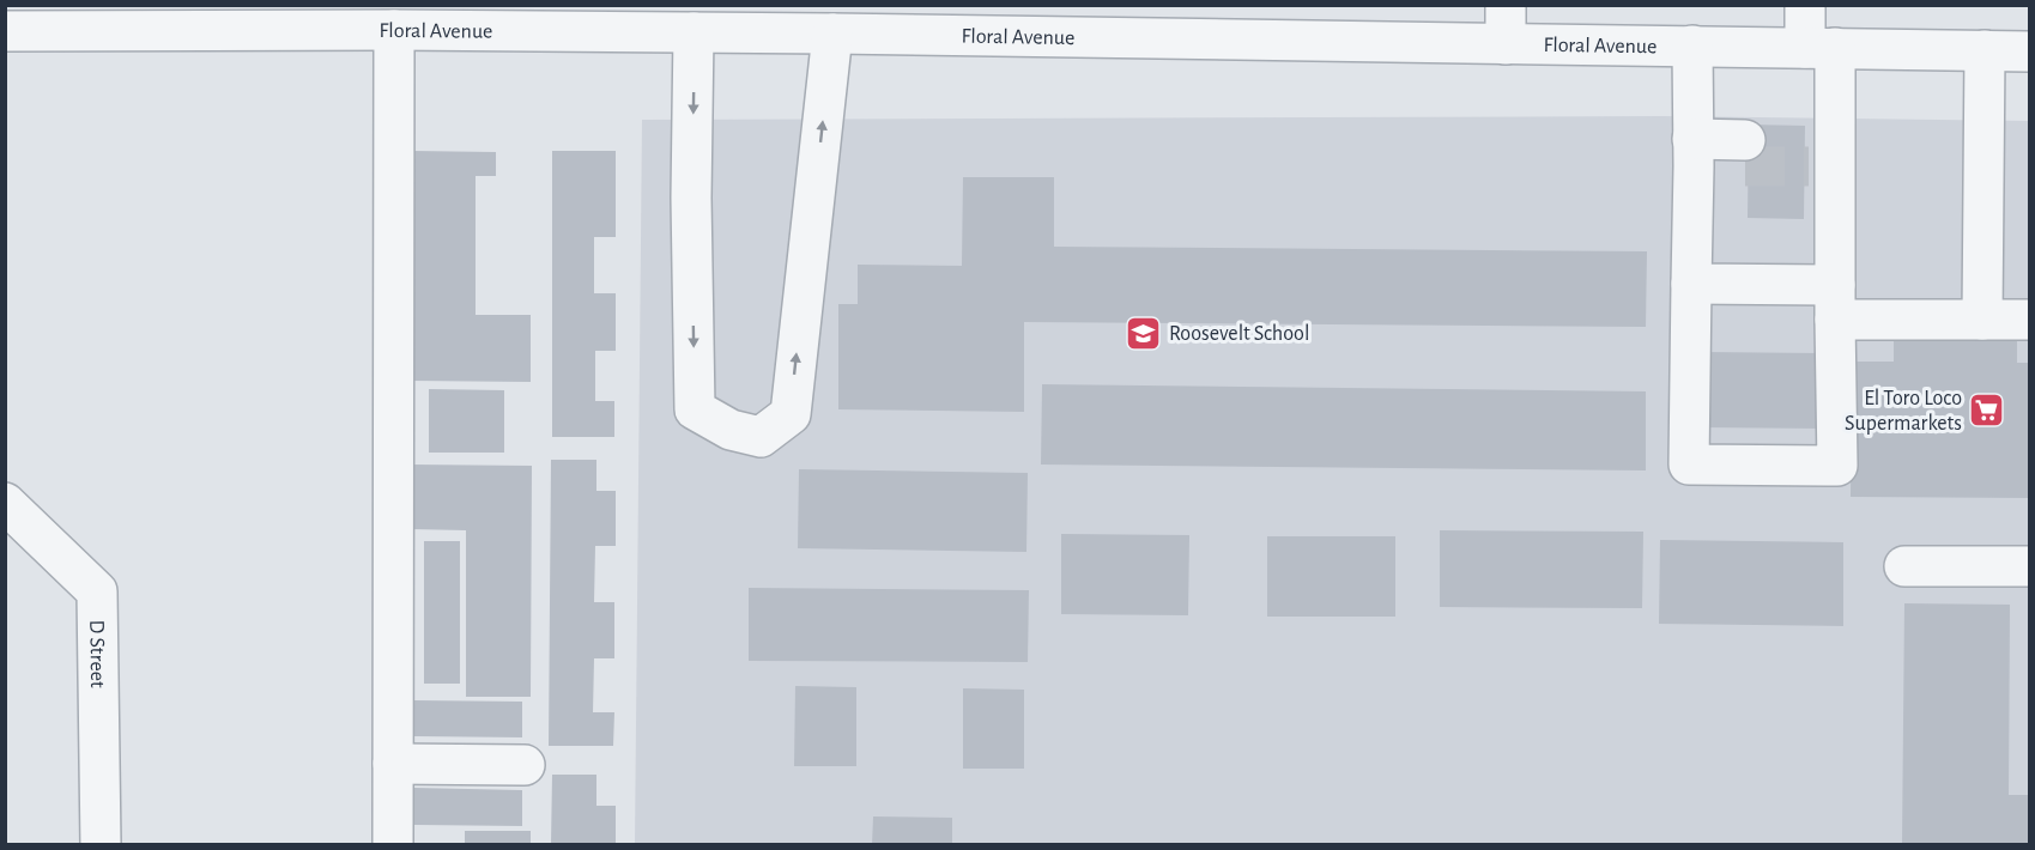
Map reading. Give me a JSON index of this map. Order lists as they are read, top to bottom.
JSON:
{
  "streets": {
    "street": ["Floral Avenue", "D Street"]
  },
  "places": {
    "school or university": ["Roosevelt School"],
    "supermarket": ["El Toro Loco Supermarkets"]
  }
}
